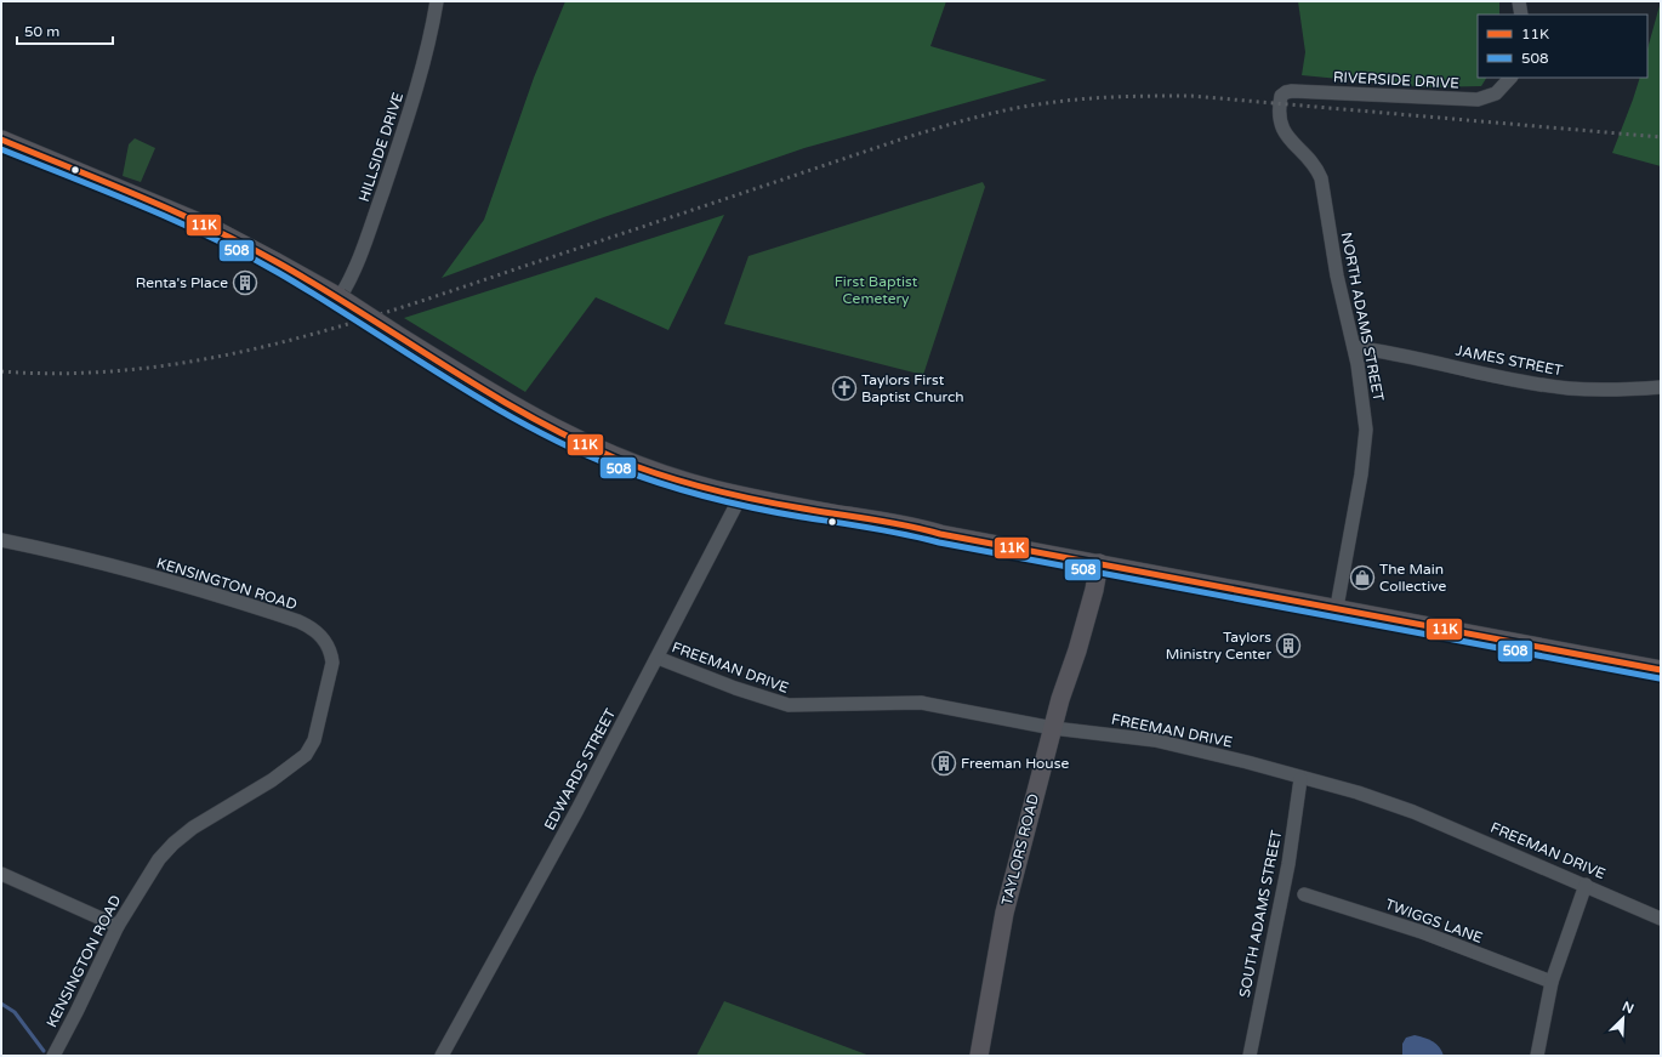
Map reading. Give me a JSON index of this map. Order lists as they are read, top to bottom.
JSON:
{
  "streets": {
    "street": [
      "RIVERSIDE DRIVE",
      "HILLSIDE DRIVE",
      "NORTH ADAMS STREET",
      "JAMES STREET",
      "KENSINGTON ROAD",
      "FREEMAN DRIVE",
      "EDWARDS STREET",
      "TAYLORS ROAD",
      "SOUTH ADAMS STREET",
      "TWIGGS LANE"
    ]
  },
  "crossings": [
    ["RIVERSIDE DRIVE", "NORTH ADAMS STREET"],
    ["NORTH ADAMS STREET", "JAMES STREET"],
    ["FREEMAN DRIVE", "EDWARDS STREET"],
    ["FREEMAN DRIVE", "TAYLORS ROAD"],
    ["FREEMAN DRIVE", "SOUTH ADAMS STREET"]
  ],
  "parks": ["First Baptist Cemetery"],
  "places": {
    "building": ["Renta's Place", "Taylors Ministry Center", "Freeman House"],
    "church": ["Taylors First Baptist Church"],
    "shop": ["The Main Collective"]
  },
  "lines": ["transit line 11K", "transit line 508"],
  "legend": ["11K", "508"],
  "scale_bar": "50 m",
  "north": "top right"
}
